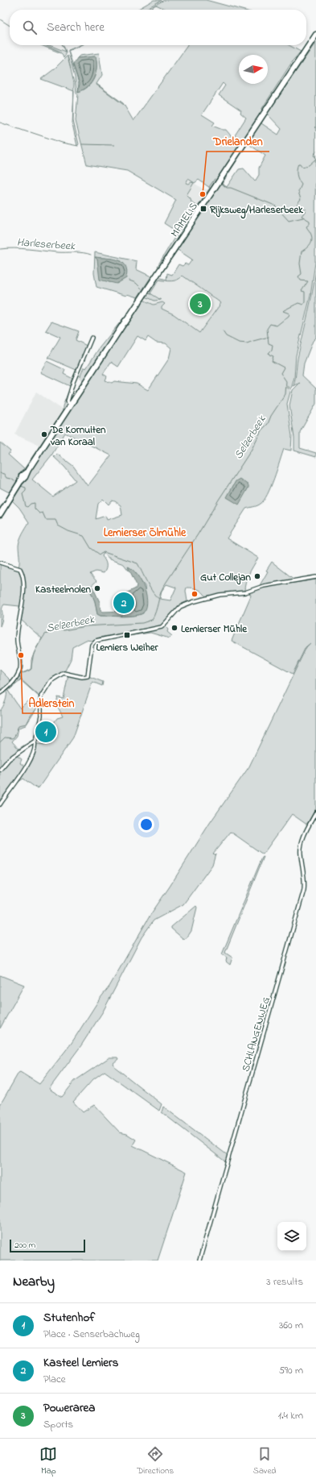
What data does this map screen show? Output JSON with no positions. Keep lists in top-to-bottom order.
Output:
{
  "streets": {
    "main road": ["MAMELIS"],
    "street": ["SCHLANGENWEG"]
  },
  "water": ["Harleserbeek", "Selzerbeek"],
  "places": {
    "other": [
      "Drielanden",
      "De Kornuiten van Koraal",
      "Gut Collejan",
      "Kasteelmolen",
      "Lemierser Ölmühle",
      "Lemierser Mühle",
      "Adlerstein"
    ],
    "transit": ["Rijksweg/Harleserbeek", "Lemiers Weiher"]
  },
  "scale_bar": "200 m",
  "north": "right",
  "page": {
    "search": "Search here",
    "pins": ["3", "2", "1"],
    "scale": "200 m",
    "heading": ["Nearby", "3 results"],
    "list": [
      {
        "mark": "1",
        "name": "Stutenhof",
        "note": "Place · Senserbachweg",
        "value": "360 m"
      },
      {
        "mark": "2",
        "name": "Kasteel Lemiers",
        "note": "Place",
        "value": "590 m"
      },
      {
        "mark": "3",
        "name": "Powerarea",
        "note": "Sports",
        "value": "1.4 km"
      }
    ],
    "nav": ["Map", "Directions", "Saved"]
  }
}
